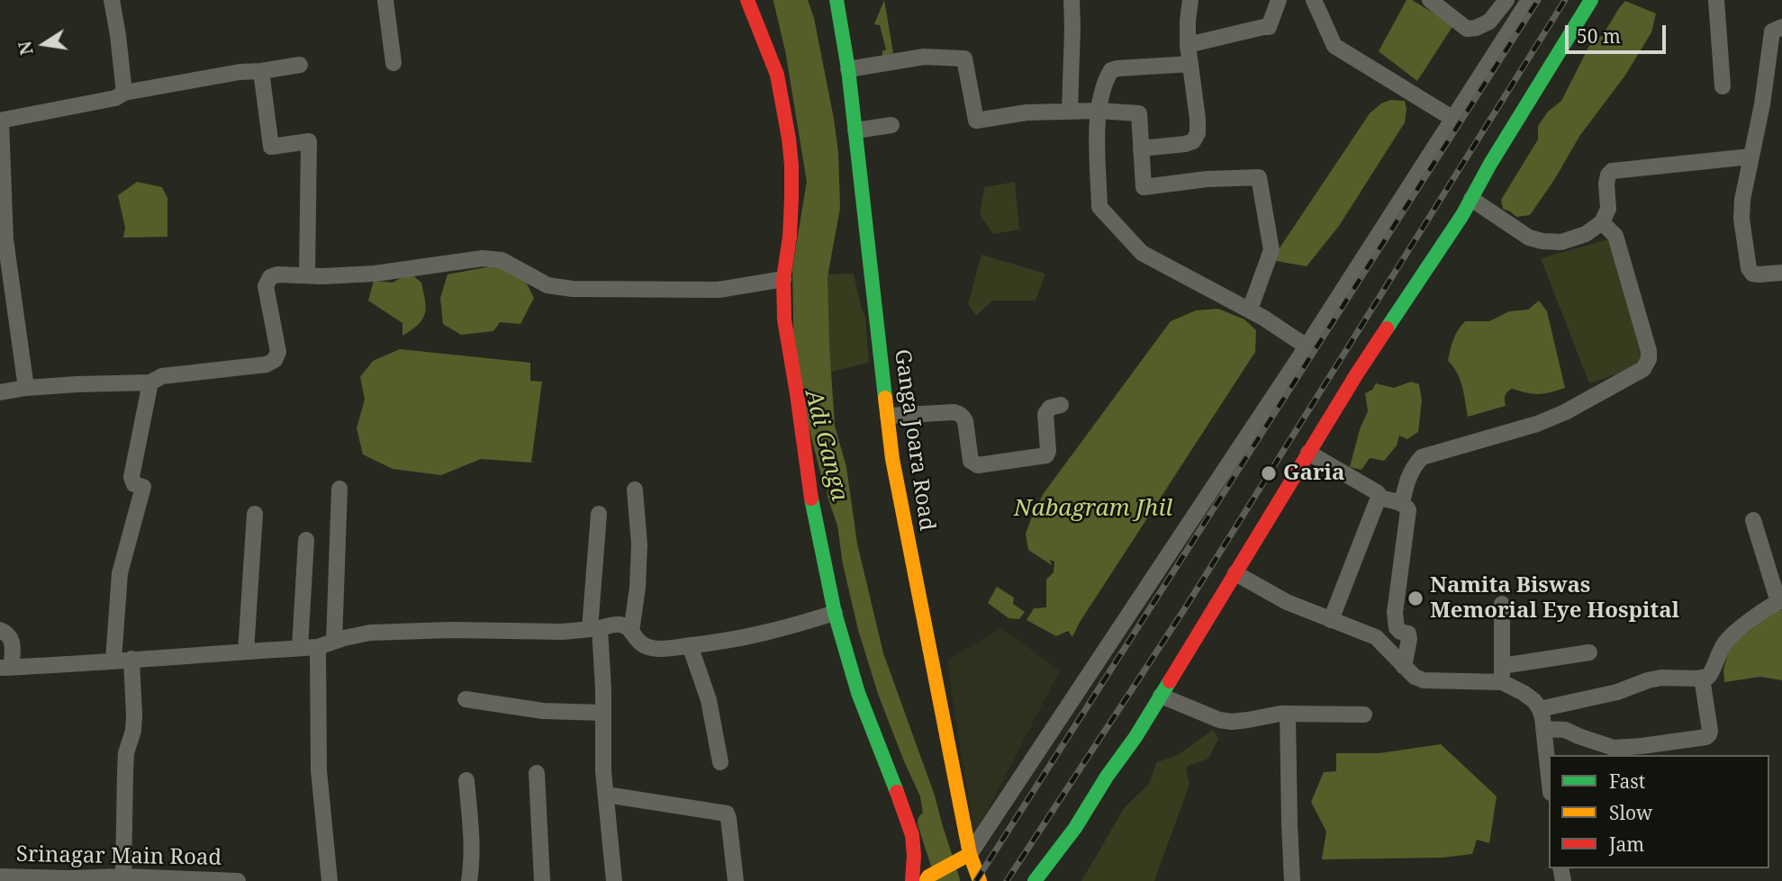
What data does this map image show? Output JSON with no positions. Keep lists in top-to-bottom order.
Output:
{
  "streets": {
    "street": ["Ganga Joara Road", "Srinagar Main Road"]
  },
  "water": ["Adi Ganga", "Nabagram Jhil"],
  "places": ["Garia", "Namita Biswas Memorial Eye Hospital"],
  "legend": ["Fast", "Slow", "Jam"],
  "scale_bar": "50 m",
  "north": "left"
}
